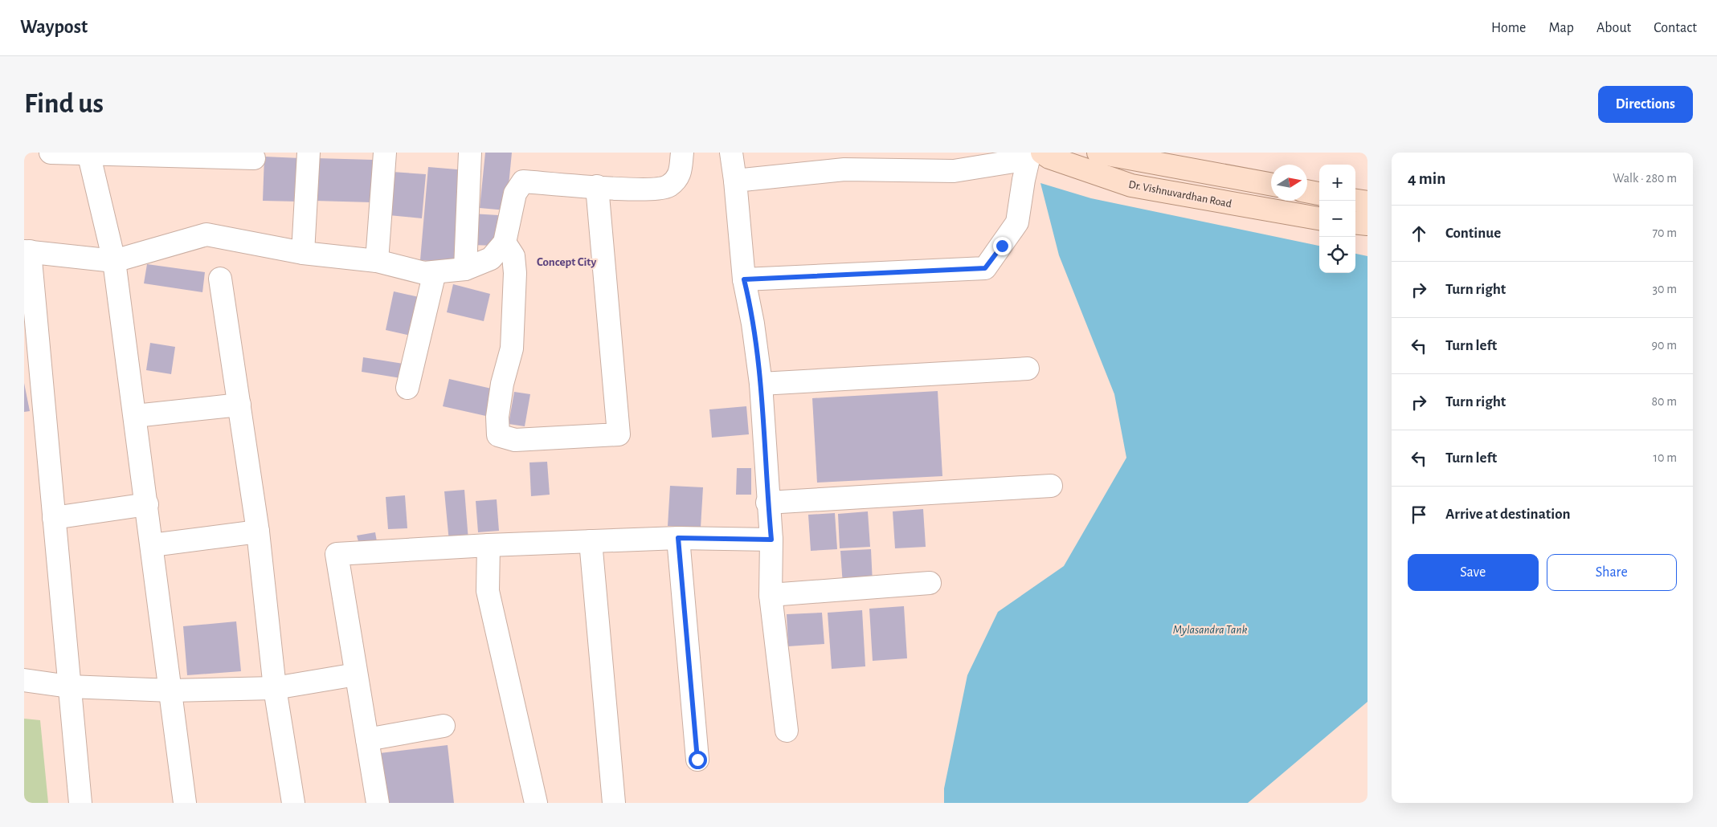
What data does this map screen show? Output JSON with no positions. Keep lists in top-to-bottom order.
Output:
{
  "streets": {
    "main road": ["Dr. Vishnuvardhan Road"]
  },
  "districts": ["Concept City"],
  "water": ["Mylasandra Tank"],
  "north": "right",
  "page": {
    "header": "Waypost",
    "nav": [
      "Home",
      "Map",
      "About",
      "Contact"
    ],
    "buttons": [
      "Directions",
      ["Save", "Share"]
    ],
    "title": "Find us",
    "heading": ["4 min", "Walk · 280 m"],
    "map_buttons": ["+", "−"],
    "list": [
      ["Continue", "70 m"],
      ["Turn right", "30 m"],
      ["Turn left", "90 m"],
      ["Turn right", "80 m"],
      ["Turn left", "10 m"],
      "Arrive at destination"
    ]
  }
}
